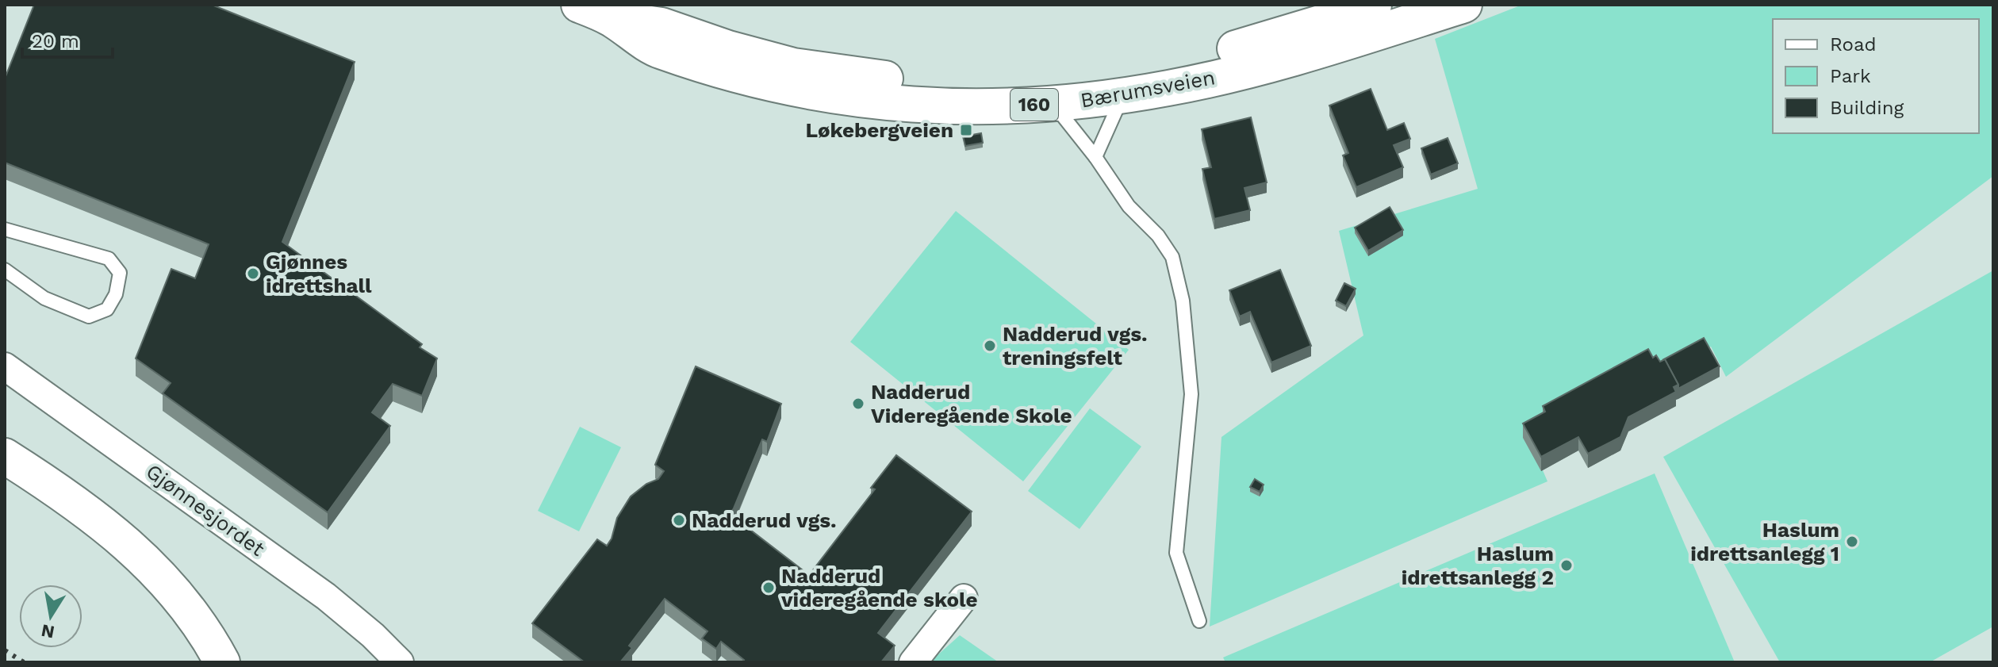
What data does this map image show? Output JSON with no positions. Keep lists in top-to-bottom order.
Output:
{
  "streets": {
    "main road": ["Bærumsveien", "160"],
    "street": ["Gjønnesjordet"]
  },
  "places": {
    "transit": ["Løkebergveien"],
    "other": [
      "Gjønnes idrettshall",
      "Nadderud vgs. treningsfelt",
      "Nadderud Videregående Skole",
      "Nadderud vgs.",
      "Haslum idrettsanlegg 1",
      "Haslum idrettsanlegg 2",
      "Nadderud videregående skole"
    ]
  },
  "legend": ["Road", "Park", "Building"],
  "scale_bar": "20 m",
  "north": "bottom"
}
